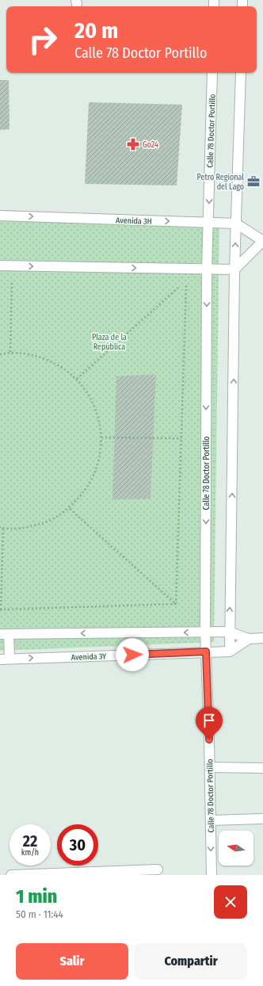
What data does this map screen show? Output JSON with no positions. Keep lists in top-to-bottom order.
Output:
{
  "streets": {
    "street": ["Calle 78 Doctor Portillo", "Avenida 3H", "Avenida 3Y"]
  },
  "crossings": [
    ["Calle 78 Doctor Portillo", "Avenida 3H"],
    ["Calle 78 Doctor Portillo", "Avenida 3Y"]
  ],
  "parks": ["Plaza de la República"],
  "places": {
    "pharmacy": ["Go24"],
    "office": ["Petro Regional del Lago"]
  },
  "north": "left",
  "page": {
    "turn": ["20 m", "Calle 78 Doctor Portillo"],
    "speed": "22 km/h",
    "limit": "30",
    "heading": ["1 min", "50 m · 11:44"],
    "buttons": ["Salir", "Compartir"]
  }
}
